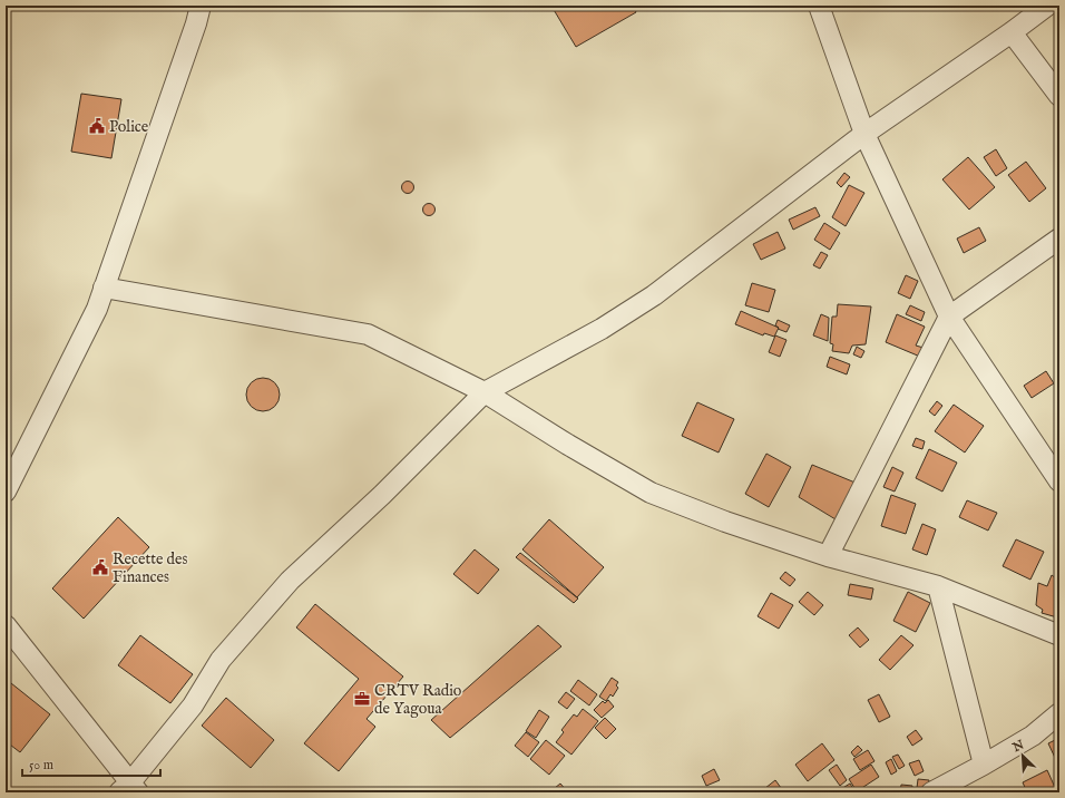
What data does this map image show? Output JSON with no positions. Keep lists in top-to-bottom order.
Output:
{
  "places": {
    "public building": ["Police", "Recette des Finances"],
    "office": ["CRTV Radio de Yagoua"]
  },
  "scale_bar": "50 m",
  "north": "top left"
}
